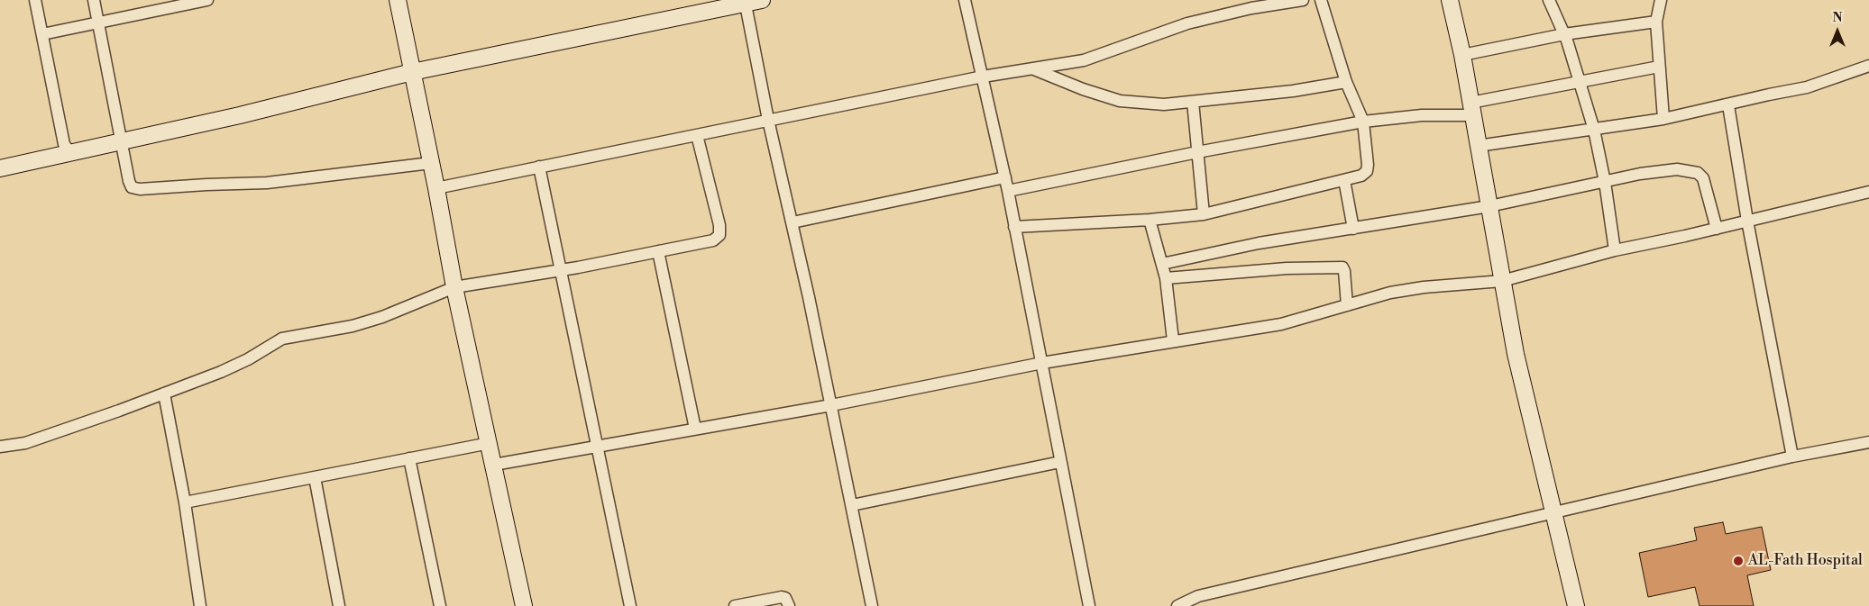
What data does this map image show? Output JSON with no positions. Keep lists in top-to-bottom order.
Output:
{
  "places": ["AL-Fath Hospital"],
  "north": "top"
}
